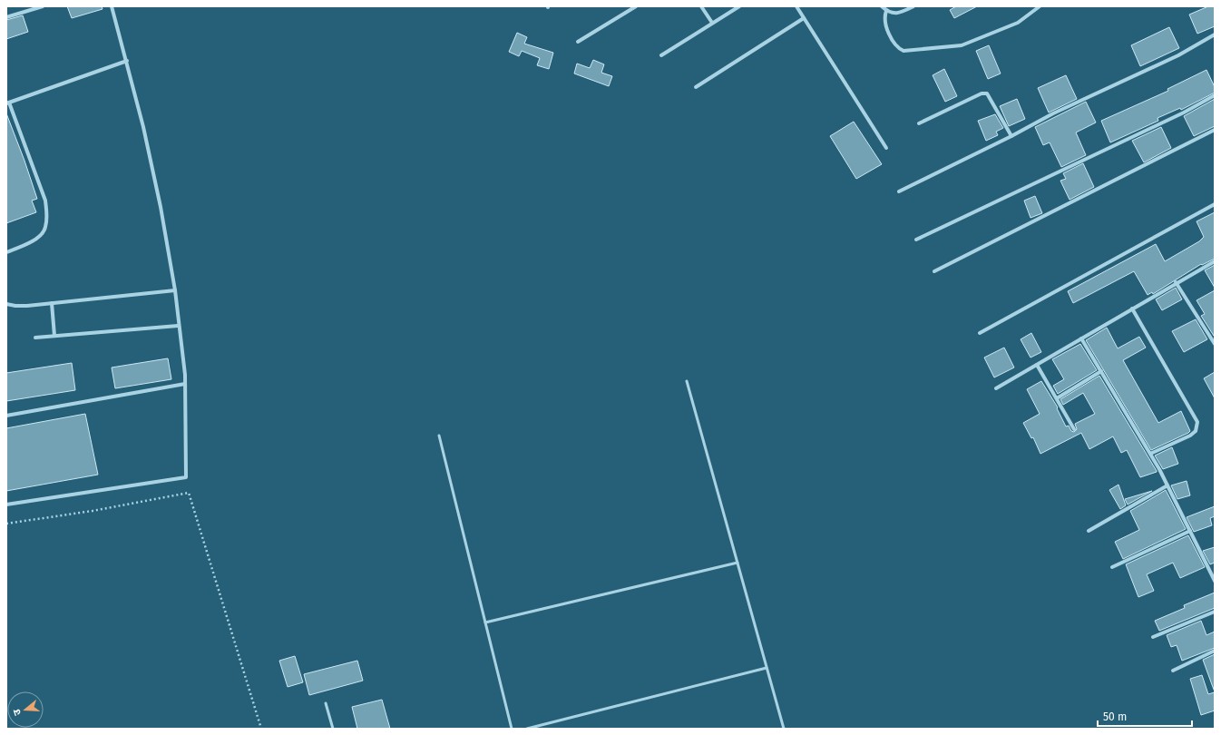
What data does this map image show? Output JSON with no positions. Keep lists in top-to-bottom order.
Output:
{
  "scale_bar": "50 m",
  "north": "left"
}
